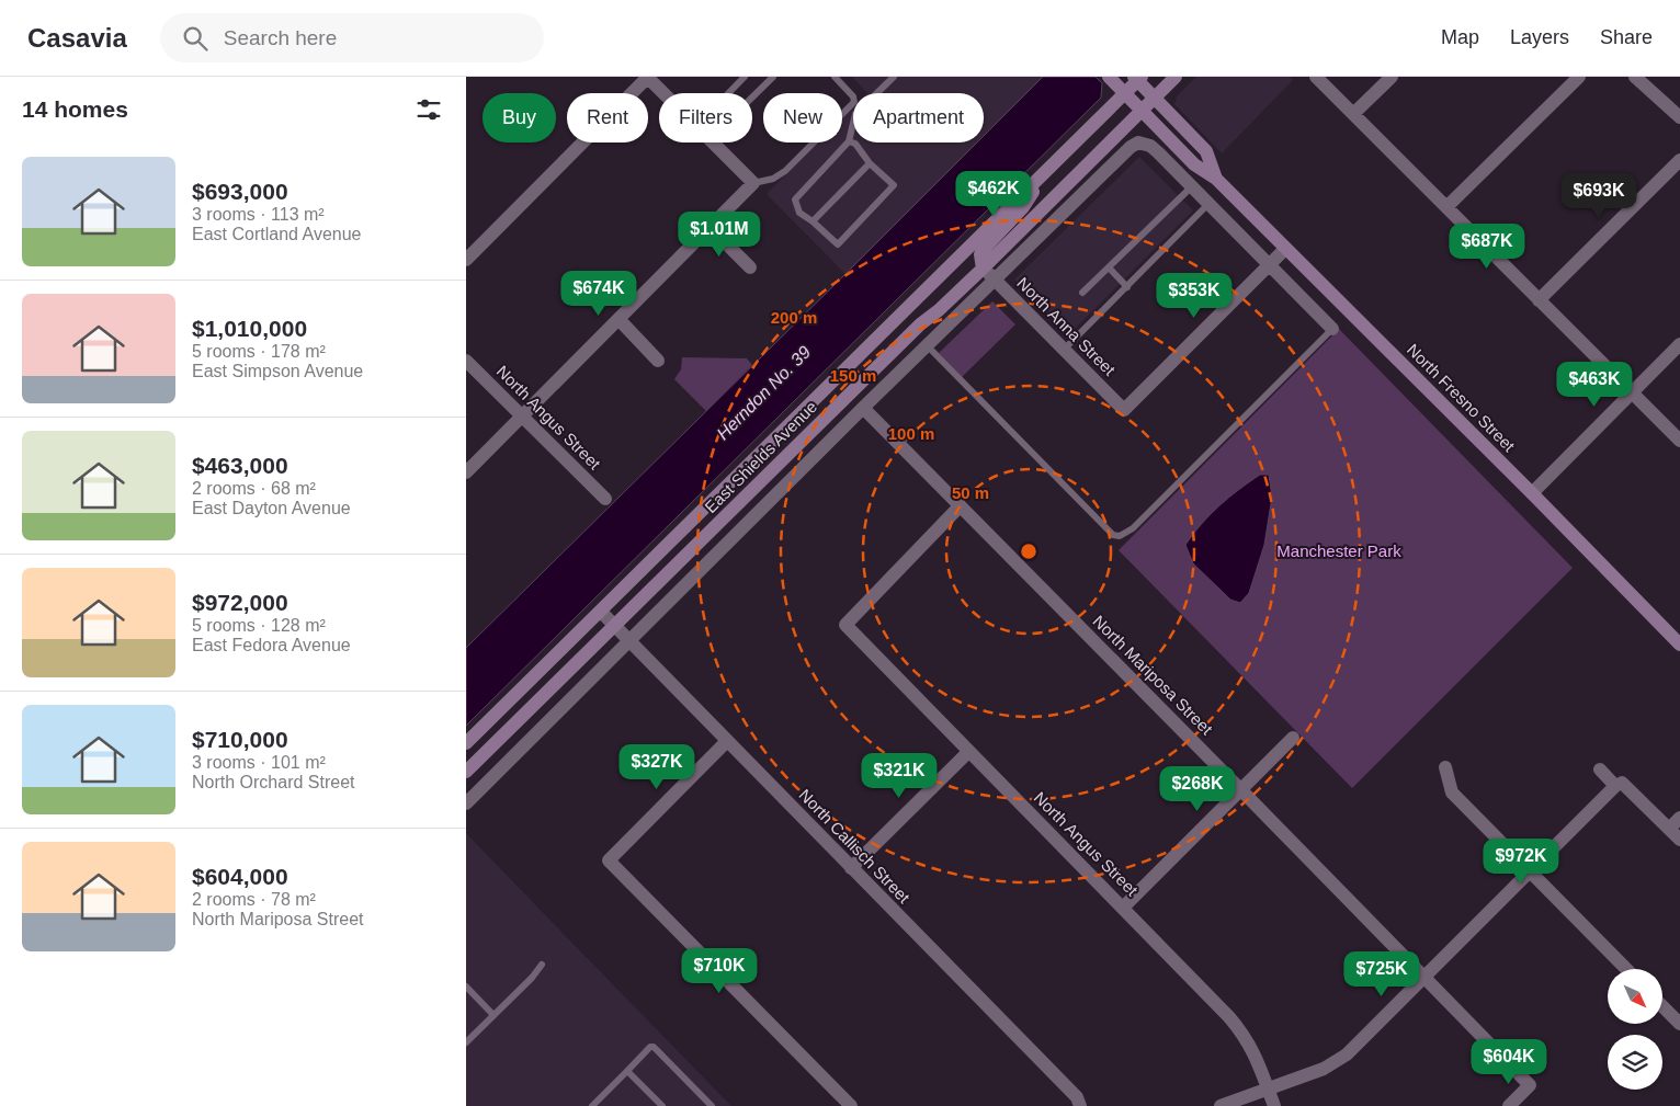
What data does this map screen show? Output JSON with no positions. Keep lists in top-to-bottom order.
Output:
{
  "streets": {
    "main road": ["North Fresno Street", "East Shields Avenue"],
    "street": [
      "North Anna Street",
      "North Angus Street",
      "North Mariposa Street",
      "North Callisch Street"
    ]
  },
  "crossings": [
    ["North Anna Street", "East Shields Avenue"],
    ["North Fresno Street", "East Shields Avenue"],
    ["North Angus Street", "North Mariposa Street"],
    ["East Shields Avenue", "North Callisch Street"]
  ],
  "water": ["Herndon No. 39"],
  "parks": ["Manchester Park"],
  "north": "bottom right",
  "page": {
    "header": "Casavia",
    "search": "Search here",
    "nav": ["Map", "Layers", "Share"],
    "heading": "14 homes",
    "chip": [
      "Buy",
      "Rent",
      "Filters",
      "New",
      "Apartment"
    ],
    "list": [
      {
        "name": "$693,000",
        "note": "3 rooms · 113 m² · East Cortland Avenue"
      },
      {
        "name": "$1,010,000",
        "note": "5 rooms · 178 m² · East Simpson Avenue"
      },
      {
        "name": "$463,000",
        "note": "2 rooms · 68 m² · East Dayton Avenue"
      },
      {
        "name": "$972,000",
        "note": "5 rooms · 128 m² · East Fedora Avenue"
      },
      {
        "name": "$710,000",
        "note": "3 rooms · 101 m² · North Orchard Street"
      },
      {
        "name": "$604,000",
        "note": "2 rooms · 78 m² · North Mariposa Street"
      }
    ],
    "price": [
      "$462K",
      "$693K",
      "$1.01M",
      "$687K",
      "$674K",
      "$353K",
      "$463K",
      "$327K",
      "$321K",
      "$268K",
      "$972K",
      "$710K",
      "$725K",
      "$604K"
    ]
  },
  "rings": [
    "200 m",
    "150 m",
    "100 m",
    "50 m"
  ]
}
